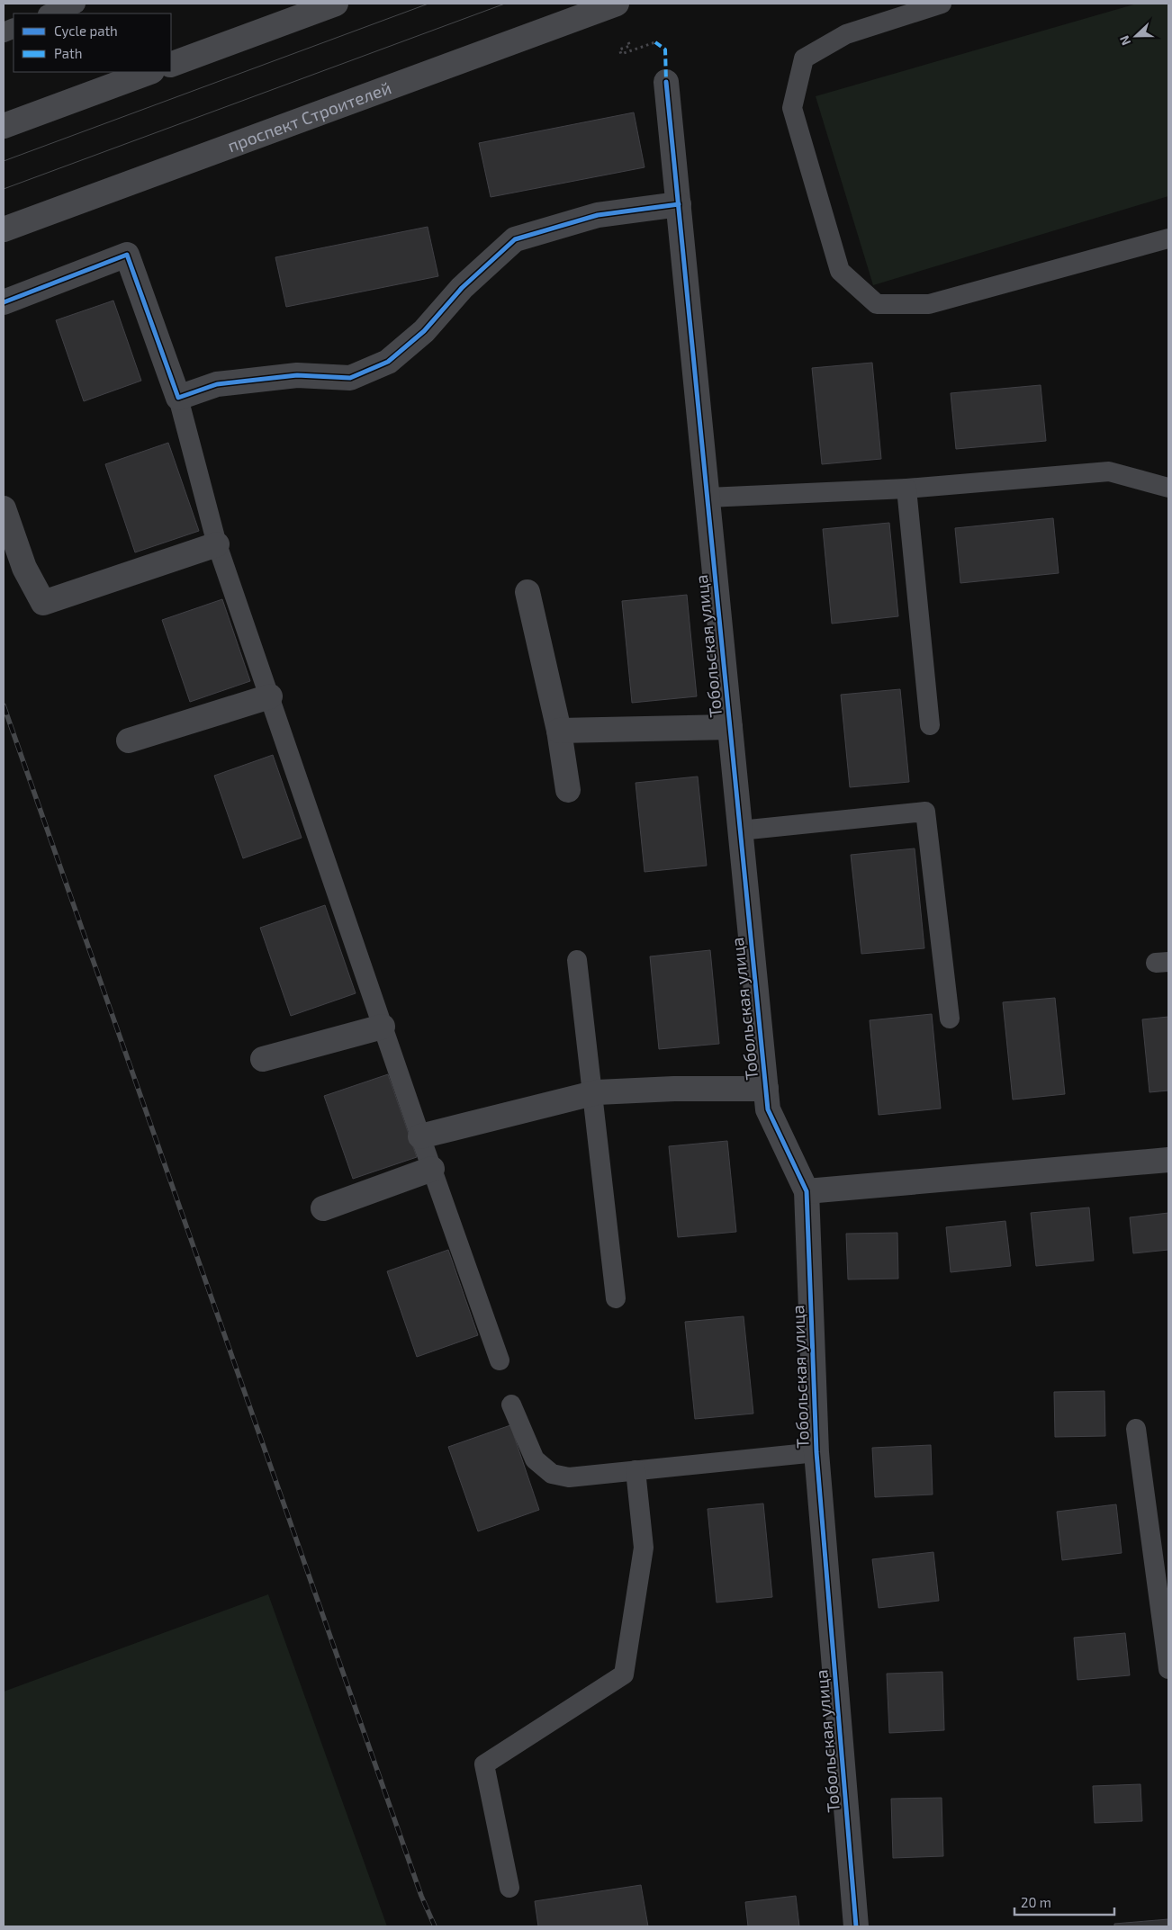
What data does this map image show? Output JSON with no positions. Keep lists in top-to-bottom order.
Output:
{
  "streets": {
    "main road": ["проспект Строителей"],
    "street": ["Тобольская улица"]
  },
  "legend": ["Cycle path", "Path"],
  "scale_bar": "20 m",
  "north": "left"
}
